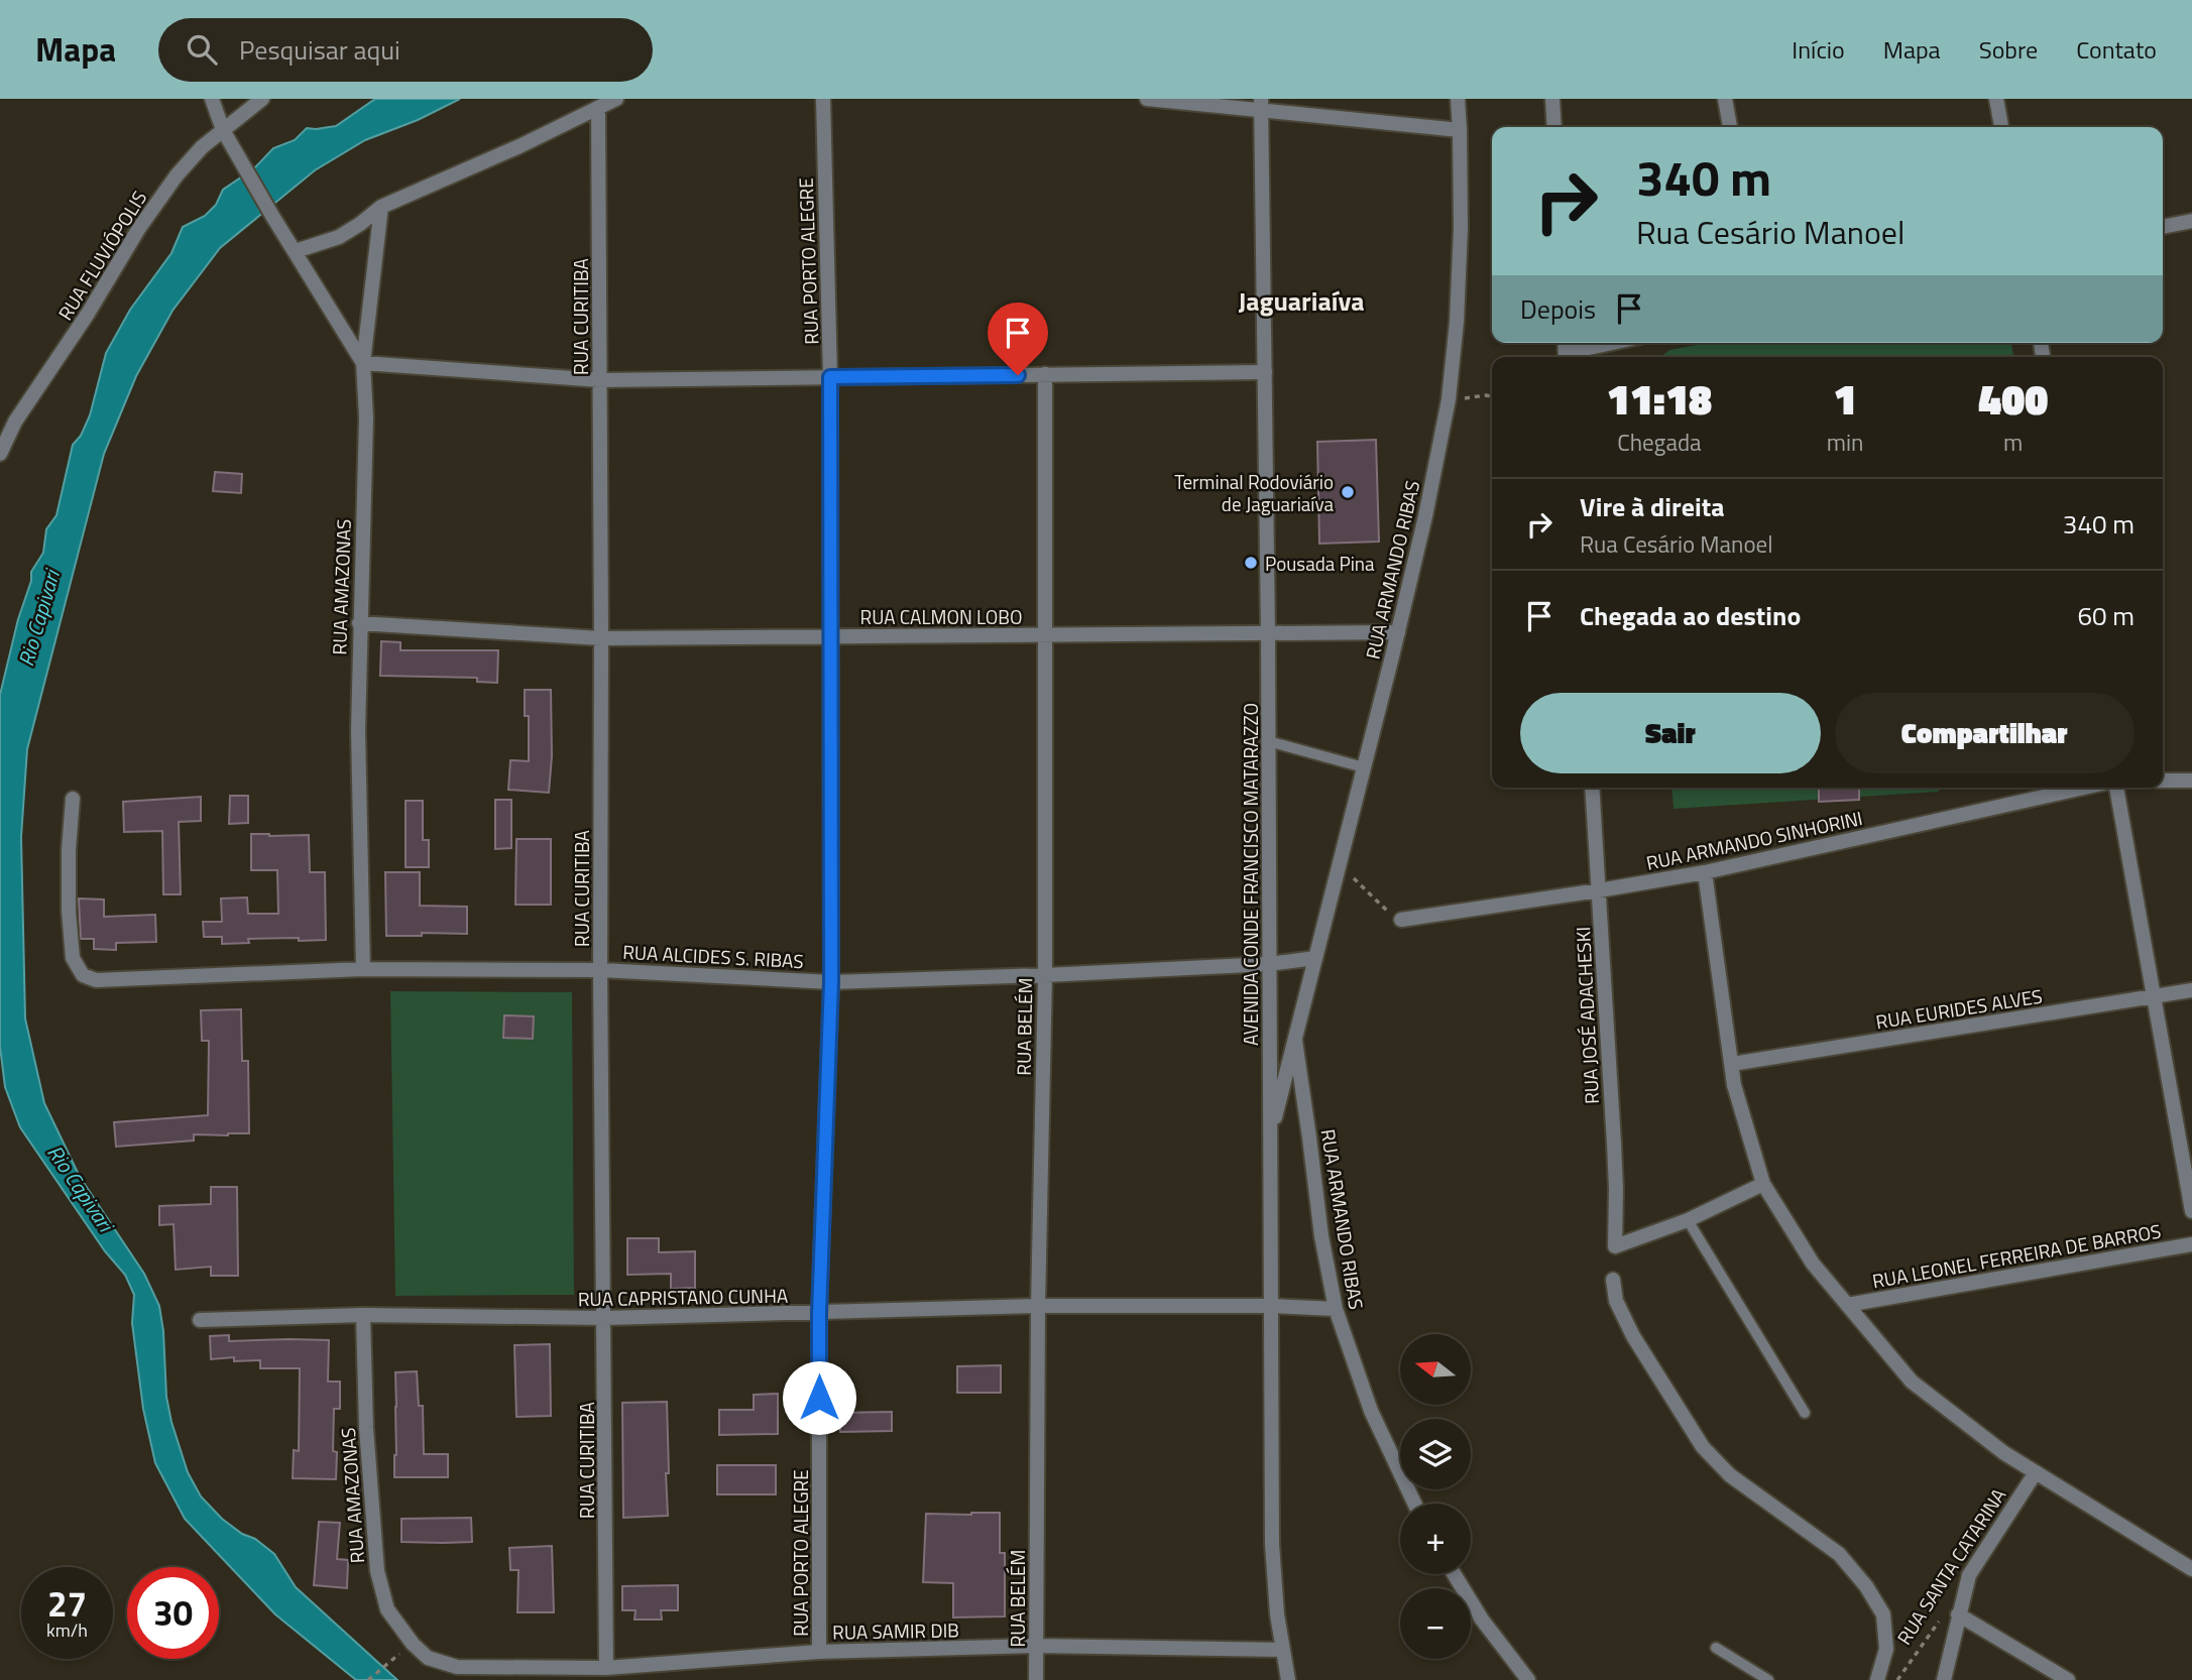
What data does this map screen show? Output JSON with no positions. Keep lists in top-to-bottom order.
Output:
{
  "streets": {
    "street": [
      "RUA FLUVIÓPOLIS",
      "RUA PORTO ALEGRE",
      "RUA CURITIBA",
      "RUA ARMANDO RIBAS",
      "RUA AMAZONAS",
      "RUA CALMON LOBO",
      "RUA ARMANDO SINHORINI",
      "AVENIDA CONDE FRANCISCO MATARAZZO",
      "RUA ALCIDES S. RIBAS",
      "RUA EURIDES ALVES",
      "RUA JOSÉ ADACHESKI",
      "RUA BELÉM",
      "RUA LEONEL FERREIRA DE BARROS",
      "RUA CAPRISTANO CUNHA",
      "RUA SANTA CATARINA",
      "RUA SAMIR DIB"
    ]
  },
  "crossings": [
    ["RUA PORTO ALEGRE", "RUA CALMON LOBO"],
    ["RUA PORTO ALEGRE", "RUA ALCIDES S. RIBAS"],
    ["RUA PORTO ALEGRE", "RUA CAPRISTANO CUNHA"],
    ["RUA PORTO ALEGRE", "RUA SAMIR DIB"],
    ["RUA CURITIBA", "RUA CALMON LOBO"],
    ["RUA CURITIBA", "RUA ALCIDES S. RIBAS"],
    ["RUA CURITIBA", "RUA CAPRISTANO CUNHA"],
    ["RUA CURITIBA", "RUA SAMIR DIB"],
    ["RUA ARMANDO RIBAS", "RUA CALMON LOBO"],
    ["RUA ARMANDO RIBAS", "AVENIDA CONDE FRANCISCO MATARAZZO"],
    ["RUA ARMANDO RIBAS", "RUA ALCIDES S. RIBAS"],
    ["RUA ARMANDO RIBAS", "RUA CAPRISTANO CUNHA"],
    ["RUA AMAZONAS", "RUA CALMON LOBO"],
    ["RUA AMAZONAS", "RUA ALCIDES S. RIBAS"],
    ["RUA AMAZONAS", "RUA CAPRISTANO CUNHA"],
    ["RUA AMAZONAS", "RUA SAMIR DIB"],
    ["RUA CALMON LOBO", "AVENIDA CONDE FRANCISCO MATARAZZO"],
    ["RUA CALMON LOBO", "RUA BELÉM"],
    ["RUA ARMANDO SINHORINI", "RUA JOSÉ ADACHESKI"],
    ["AVENIDA CONDE FRANCISCO MATARAZZO", "RUA ALCIDES S. RIBAS"],
    ["AVENIDA CONDE FRANCISCO MATARAZZO", "RUA CAPRISTANO CUNHA"],
    ["AVENIDA CONDE FRANCISCO MATARAZZO", "RUA SAMIR DIB"],
    ["RUA ALCIDES S. RIBAS", "RUA BELÉM"],
    ["RUA BELÉM", "RUA CAPRISTANO CUNHA"],
    ["RUA BELÉM", "RUA SAMIR DIB"]
  ],
  "districts": ["Jaguariaíva"],
  "water": ["Rio Capivari"],
  "places": ["Terminal Rodoviário de Jaguariaíva", "Pousada Pina"],
  "north": "left",
  "page": {
    "header": "Mapa",
    "search": "Pesquisar aqui",
    "nav": [
      "Início",
      "Mapa",
      "Sobre",
      "Contato"
    ],
    "turn": ["340 m", "Rua Cesário Manoel"],
    "then": "Depois",
    "eta": [
      "11:18",
      "Chegada",
      "1",
      "min",
      "400",
      "m"
    ],
    "list": [
      {
        "name": "Vire à direita",
        "note": "Rua Cesário Manoel",
        "value": "340 m"
      },
      {
        "name": "Chegada ao destino",
        "value": "60 m"
      }
    ],
    "buttons": ["Sair", "Compartilhar"],
    "map_buttons": ["+", "−"],
    "speed": "27 km/h",
    "limit": "30"
  }
}
